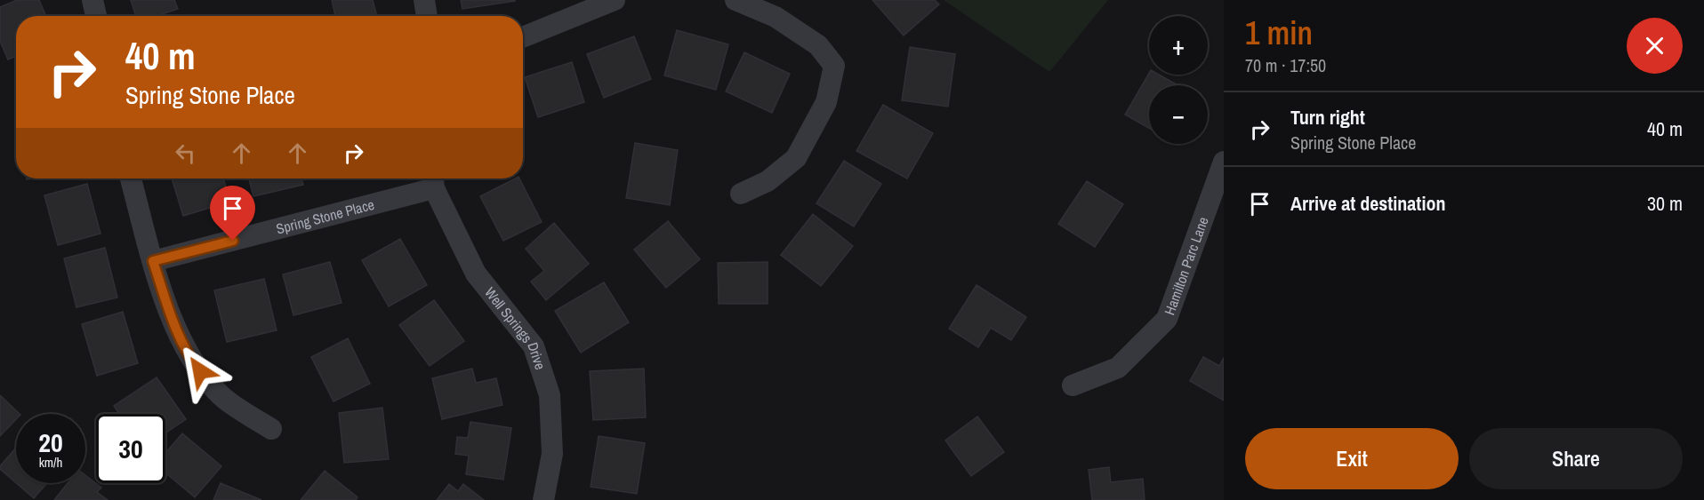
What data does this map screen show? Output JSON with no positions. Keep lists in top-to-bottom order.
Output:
{
  "streets": {
    "street": ["Spring Stone Place", "Hamilton Parc Lane", "Well Springs Drive"]
  },
  "crossings": [
    ["Spring Stone Place", "Well Springs Drive"]
  ],
  "page": {
    "heading": ["1 min", "70 m · 17:50"],
    "map_buttons": ["+", "−"],
    "turn": ["40 m", "Spring Stone Place"],
    "list": [
      {
        "name": "Turn right",
        "note": "Spring Stone Place",
        "value": "40 m"
      },
      {
        "name": "Arrive at destination",
        "value": "30 m"
      }
    ],
    "speed": "20 km/h",
    "limit": "30",
    "buttons": ["Exit", "Share"]
  }
}
